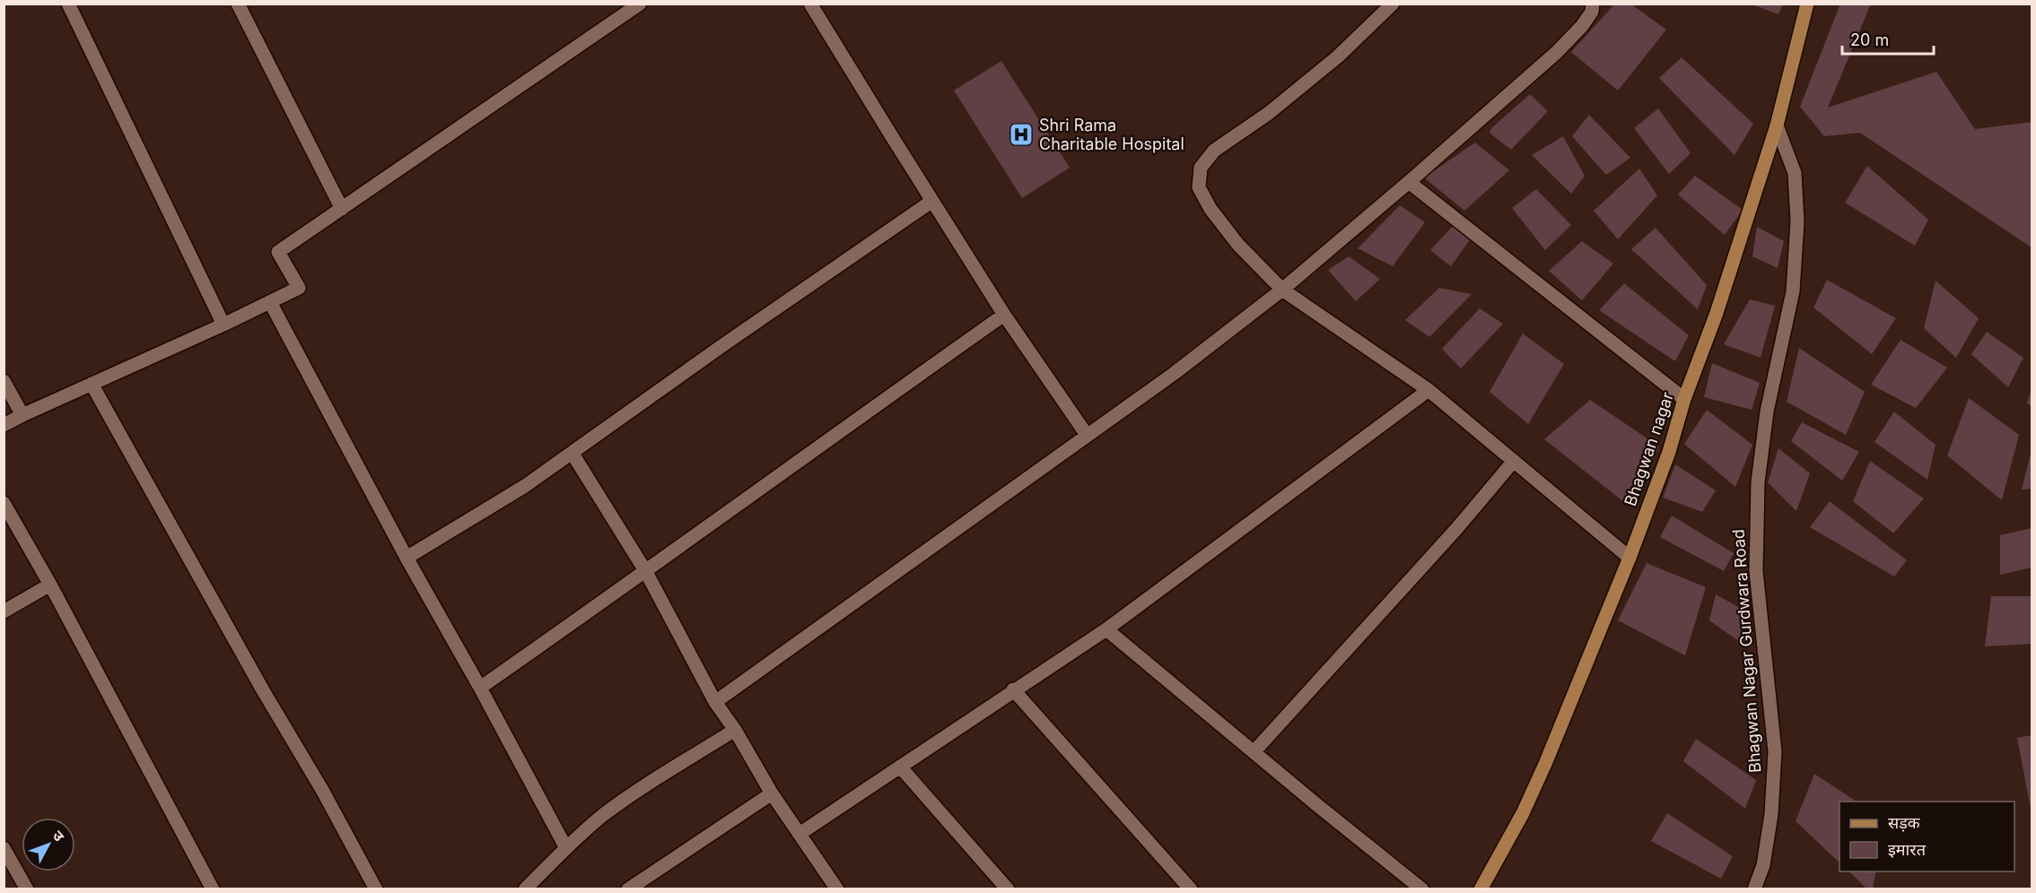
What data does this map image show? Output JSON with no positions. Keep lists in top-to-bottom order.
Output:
{
  "streets": {
    "street": ["Bhagwan nagar", "Bhagwan Nagar Gurdwara Road"]
  },
  "crossings": [
    ["Bhagwan nagar", "Bhagwan Nagar Gurdwara Road"]
  ],
  "places": {
    "hospital": ["Shri Rama Charitable Hospital"]
  },
  "legend": ["सड़क", "इमारत"],
  "scale_bar": "20 m",
  "north": "top right"
}
